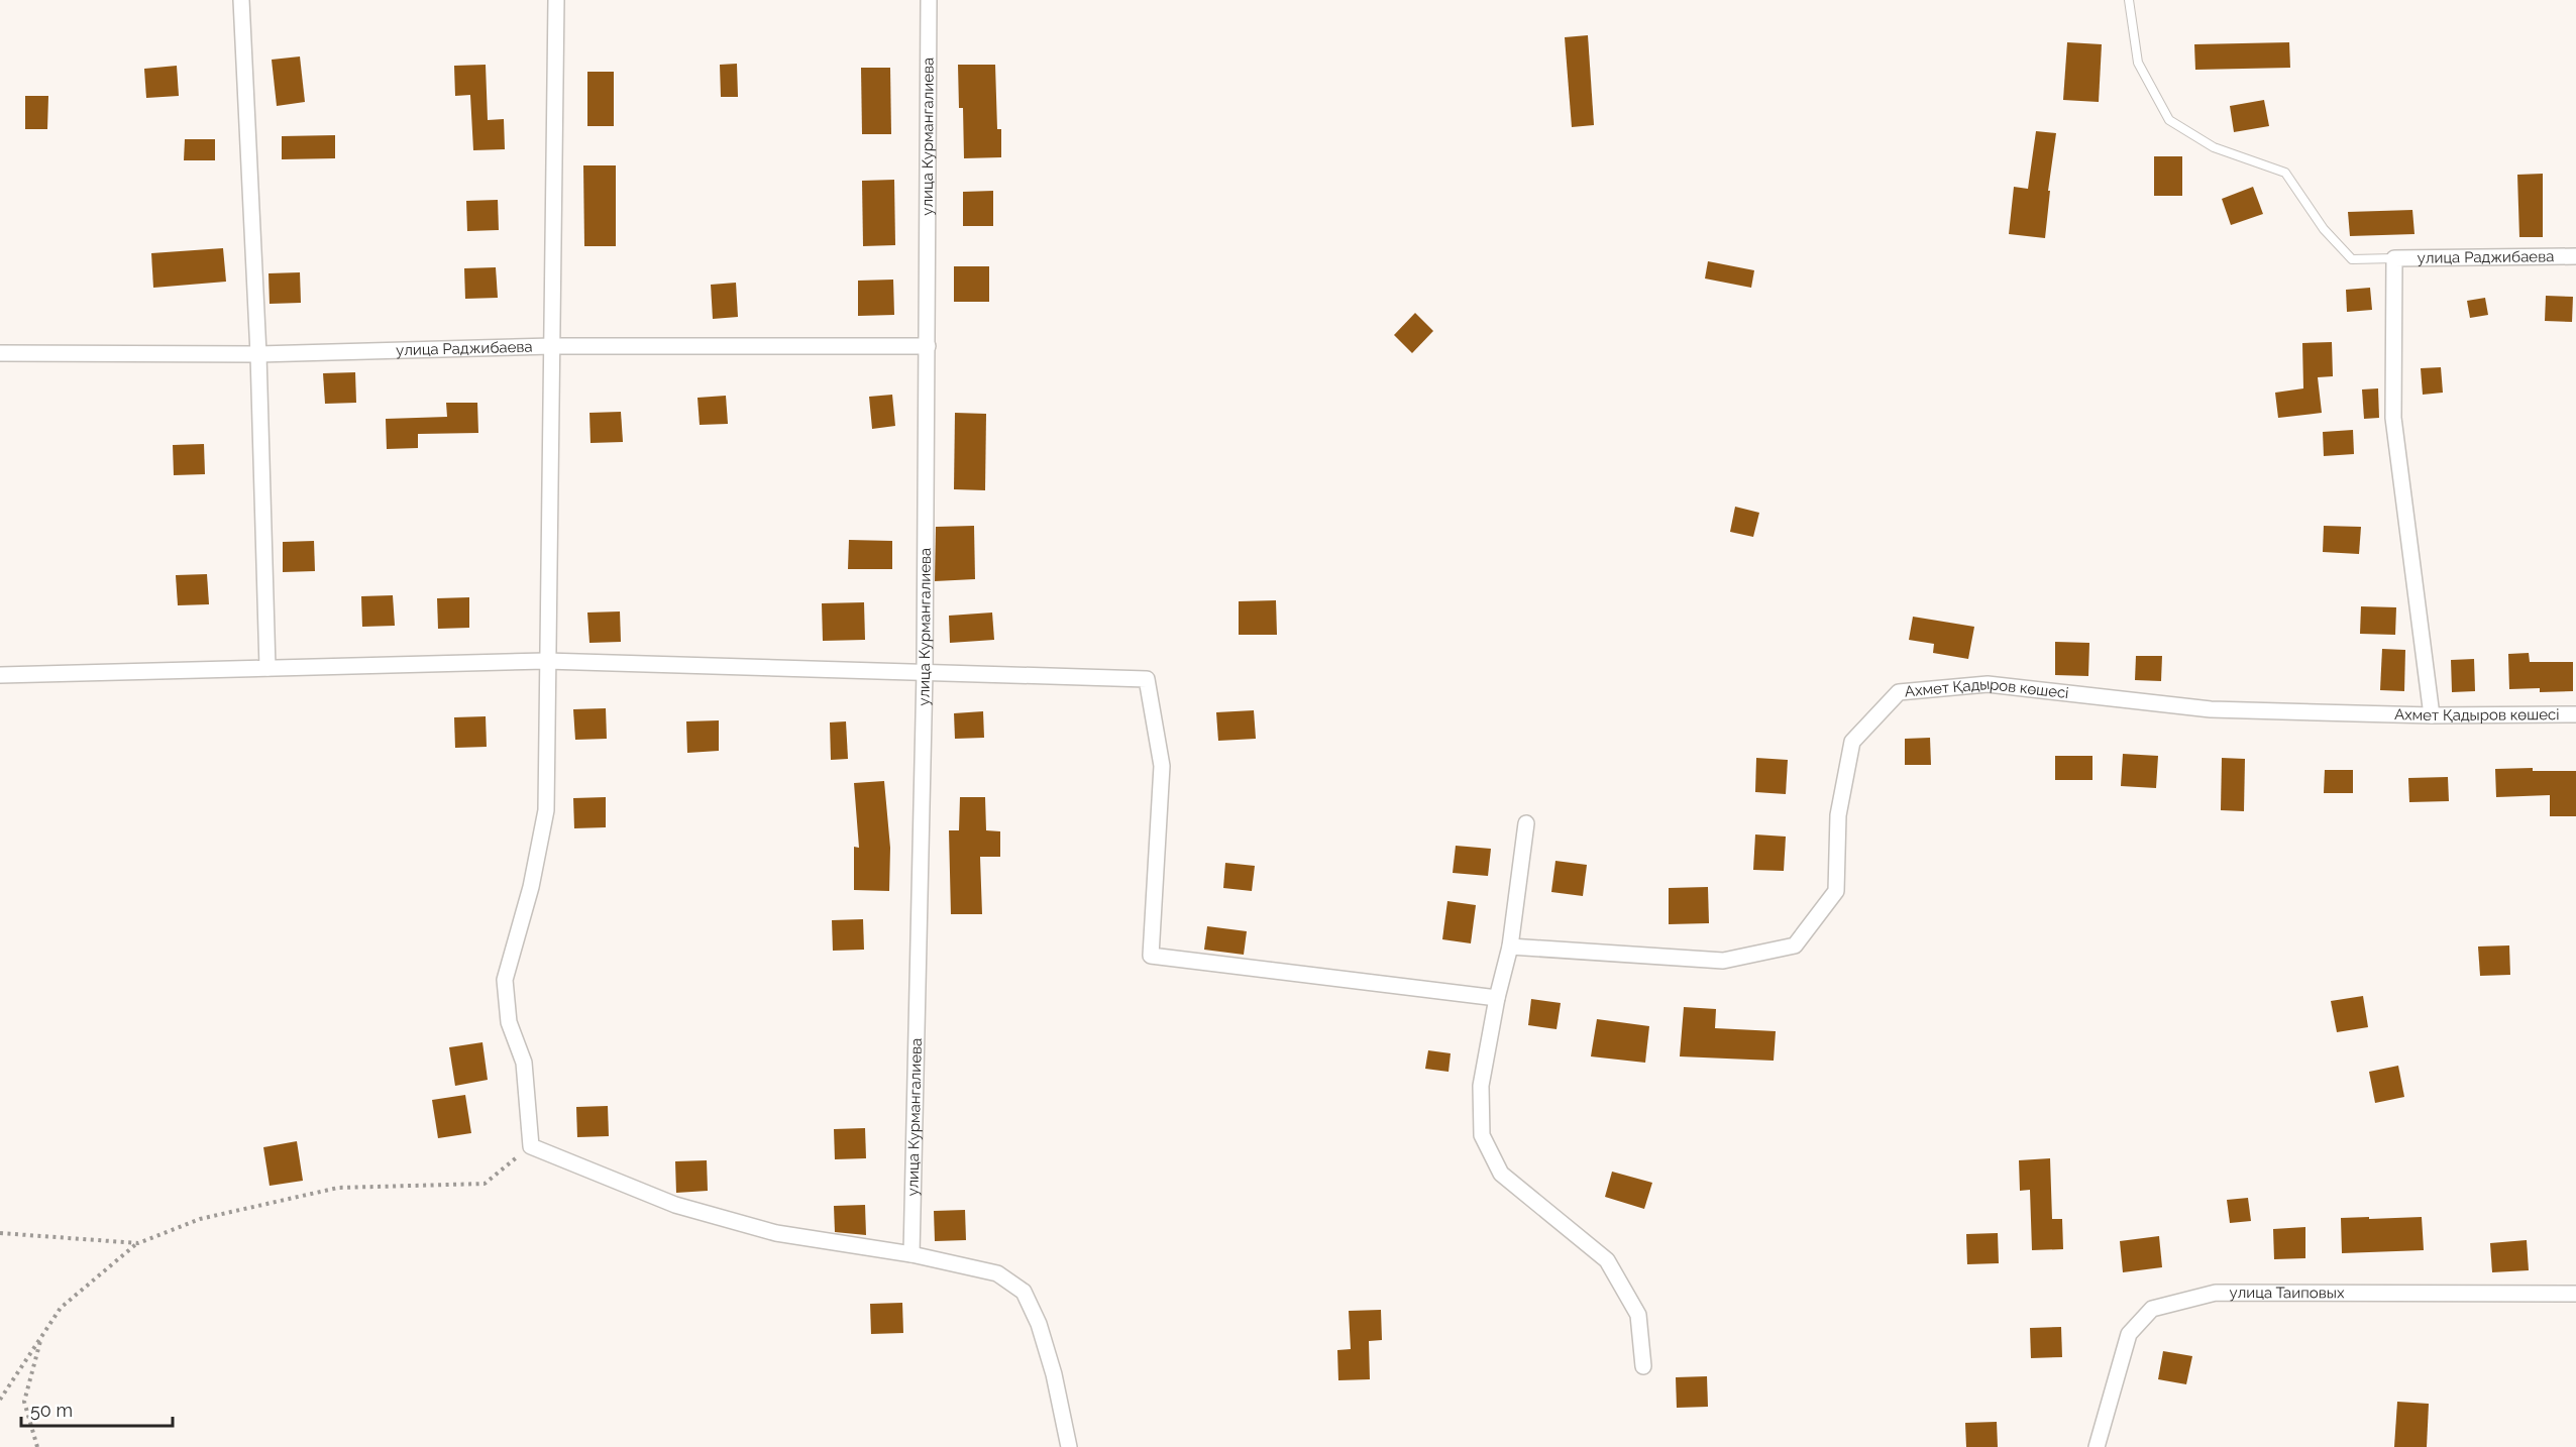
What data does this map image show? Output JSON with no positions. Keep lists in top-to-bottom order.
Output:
{
  "streets": {
    "street": [
      "улица Курмангалиева",
      "улица Раджибаева",
      "Ахмет Қадыров көшесі",
      "улица Таиповых"
    ]
  },
  "crossings": [
    ["улица Курмангалиева", "улица Раджибаева"]
  ],
  "scale_bar": "50 m"
}
